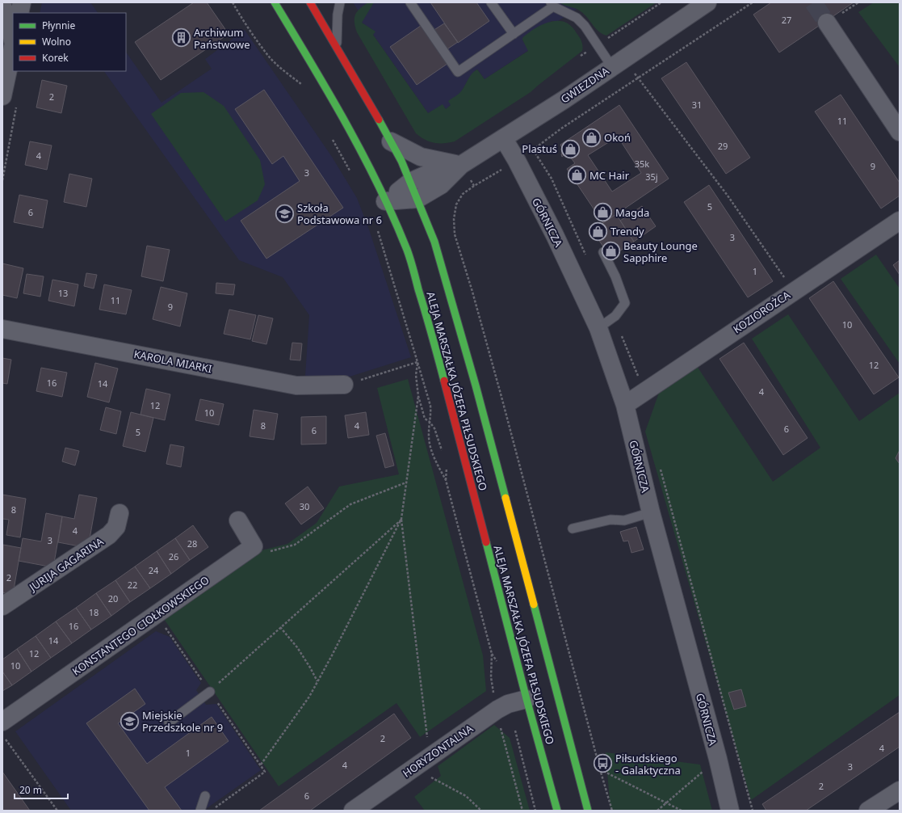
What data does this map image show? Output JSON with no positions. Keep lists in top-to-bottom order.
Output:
{
  "streets": {
    "street": [
      "GWIEZDNA",
      "GÓRNICZA",
      "KOZIOROŻCA",
      "KAROLA MIARKI",
      "ALEJA MARSZAŁKA JÓZEFA PIŁSUDSKIEGO",
      "JURIJA GAGARINA",
      "KONSTANTEGO CIOŁKOWSKIEGO",
      "HORYZONTALNA"
    ]
  },
  "crossings": [
    ["GWIEZDNA", "GÓRNICZA"],
    ["GWIEZDNA", "ALEJA MARSZAŁKA JÓZEFA PIŁSUDSKIEGO"],
    ["GÓRNICZA", "KOZIOROŻCA"],
    ["ALEJA MARSZAŁKA JÓZEFA PIŁSUDSKIEGO", "HORYZONTALNA"]
  ],
  "places": {
    "building": ["Archiwum Państwowe"],
    "shop": [
      "Okoń",
      "Plastuś",
      "MC Hair",
      "Magda",
      "Trendy",
      "Beauty Lounge Sapphire"
    ],
    "school or university": ["Szkoła Podstawowa nr 6", "Miejskie Przedszkole nr 9"],
    "bus stop": ["Piłsudskiego - Galaktyczna"]
  },
  "house_numbers": [
    "27",
    "2",
    "31",
    "11",
    "29",
    "4",
    "35k",
    "9",
    "3",
    "35j",
    "5",
    "6",
    "3",
    "1",
    "13",
    "11",
    "9",
    "10",
    "12",
    "16",
    "14",
    "4",
    "12",
    "10",
    "8",
    "4",
    "6",
    "6",
    "5",
    "30",
    "8",
    "4",
    "3",
    "28",
    "26",
    "24",
    "2",
    "22",
    "20",
    "18",
    "16",
    "14",
    "12",
    "10",
    "2",
    "4",
    "1",
    "4",
    "3",
    "2",
    "6"
  ],
  "legend": ["Płynnie", "Wolno", "Korek"],
  "scale_bar": "20 m"
}
